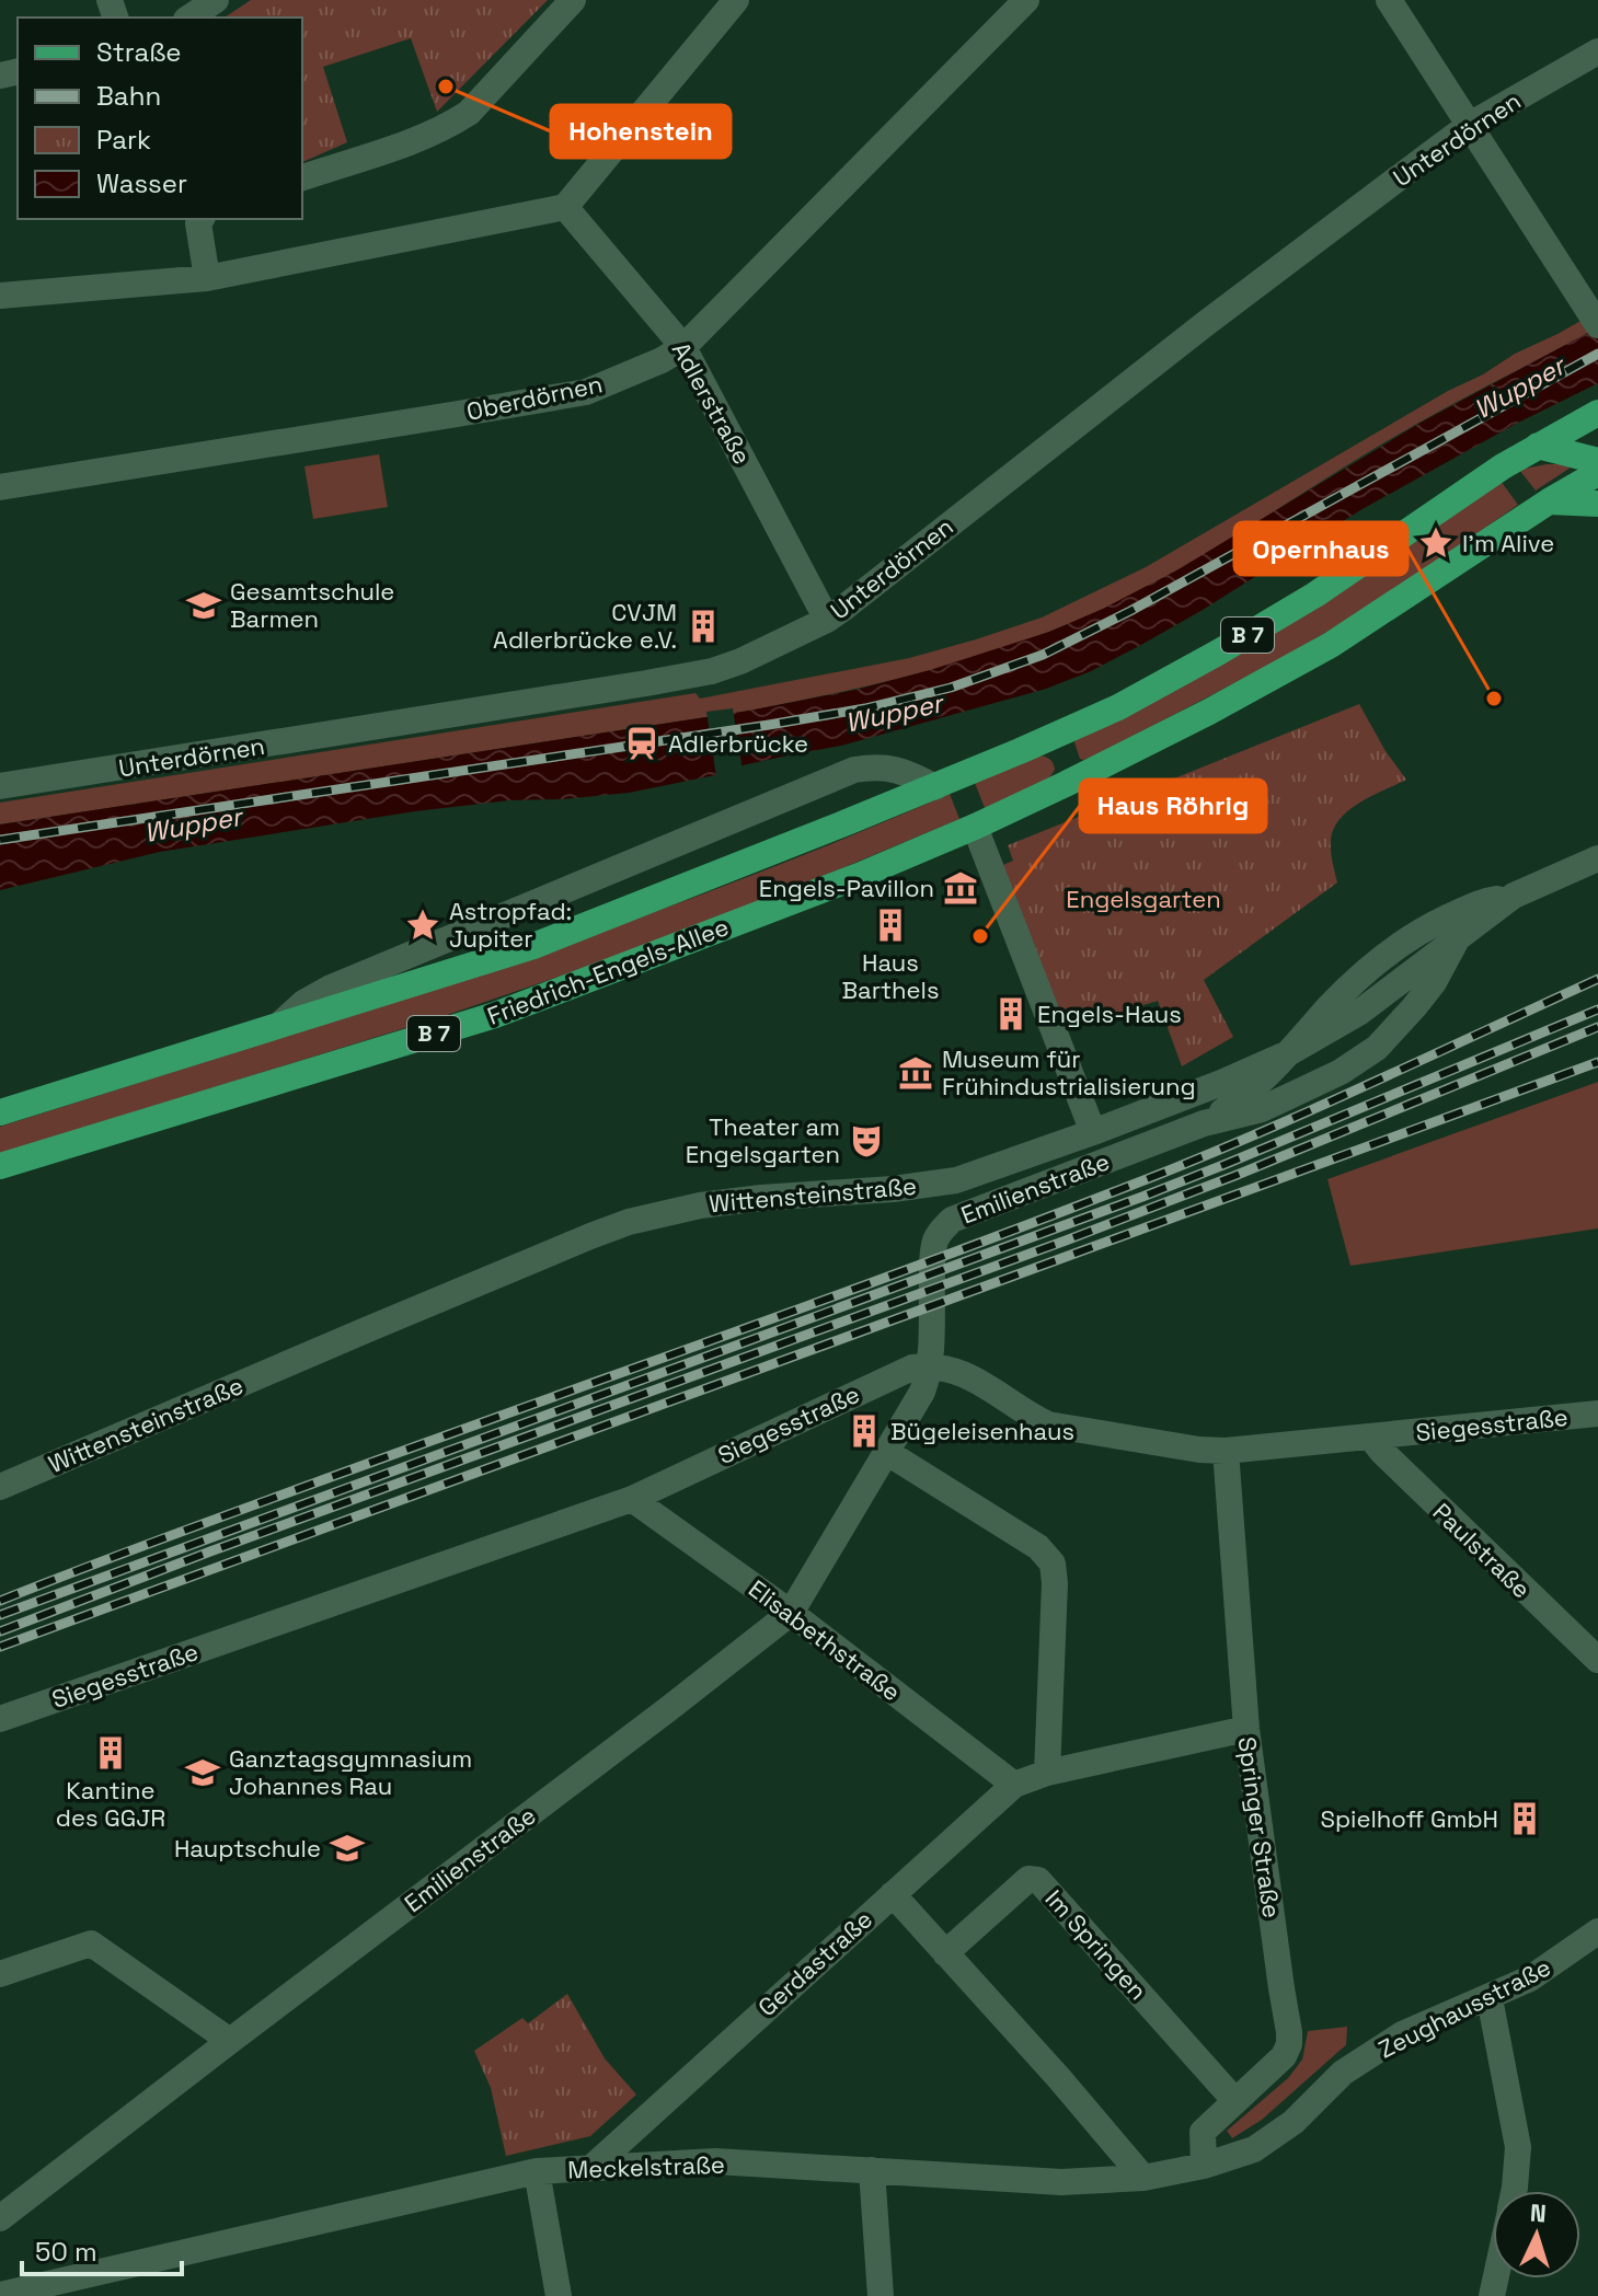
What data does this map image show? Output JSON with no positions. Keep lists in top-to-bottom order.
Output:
{
  "streets": {
    "main road": ["B 7", "Friedrich-Engels-Allee"],
    "street": [
      "Unterdörnen",
      "Oberdörnen",
      "Adlerstraße",
      "Emilienstraße",
      "Wittensteinstraße",
      "Siegesstraße",
      "Paulstraße",
      "Elisabethstraße",
      "Springer Straße",
      "Im Springen",
      "Gerdastraße",
      "Zeughausstraße",
      "Meckelstraße"
    ]
  },
  "crossings": [
    ["Unterdörnen", "Adlerstraße"],
    ["Oberdörnen", "Adlerstraße"],
    ["Emilienstraße", "Wittensteinstraße"],
    ["Emilienstraße", "Siegesstraße"],
    ["Emilienstraße", "Elisabethstraße"],
    ["Siegesstraße", "Paulstraße"],
    ["Siegesstraße", "Elisabethstraße"],
    ["Siegesstraße", "Springer Straße"],
    ["Elisabethstraße", "Gerdastraße"],
    ["Springer Straße", "Im Springen"],
    ["Springer Straße", "Gerdastraße"],
    ["Springer Straße", "Meckelstraße"],
    ["Gerdastraße", "Meckelstraße"],
    ["Zeughausstraße", "Meckelstraße"]
  ],
  "water": ["Wupper"],
  "parks": ["Engelsgarten"],
  "places": {
    "other": ["Hohenstein", "Opernhaus", "Haus Röhrig"],
    "place": ["I'm Alive", "Astropfad: Jupiter"],
    "school or university": ["Gesamtschule Barmen", "Ganztagsgymnasium Johannes Rau", "Hauptschule"],
    "building": [
      "CVJM Adlerbrücke e.V.",
      "Haus Barthels",
      "Engels-Haus",
      "Bügeleisenhaus",
      "Kantine des GGJR",
      "Spielhoff GmbH"
    ],
    "station": ["Adlerbrücke"],
    "museum": ["Engels-Pavillon", "Museum für Frühindustrialisierung"],
    "theatre": ["Theater am Engelsgarten"]
  },
  "legend": [
    "Straße",
    "Bahn",
    "Park",
    "Wasser"
  ],
  "scale_bar": "50 m",
  "north": "top"
}
